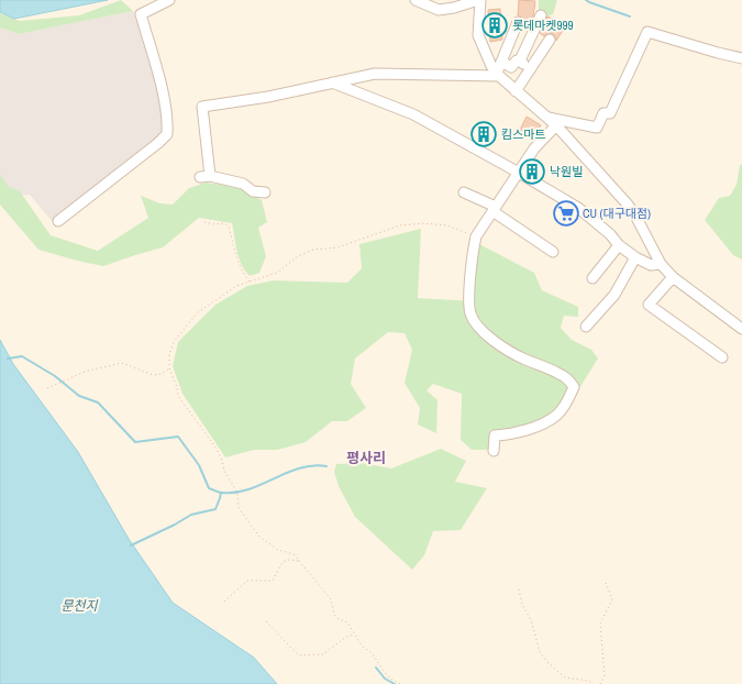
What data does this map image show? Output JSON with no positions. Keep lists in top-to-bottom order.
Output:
{
  "districts": ["평사리"],
  "water": ["문천지"],
  "places": {
    "building": ["롯데마켓999", "킴스마트", "낙원빌"],
    "supermarket": ["CU (대구대점)"]
  }
}
